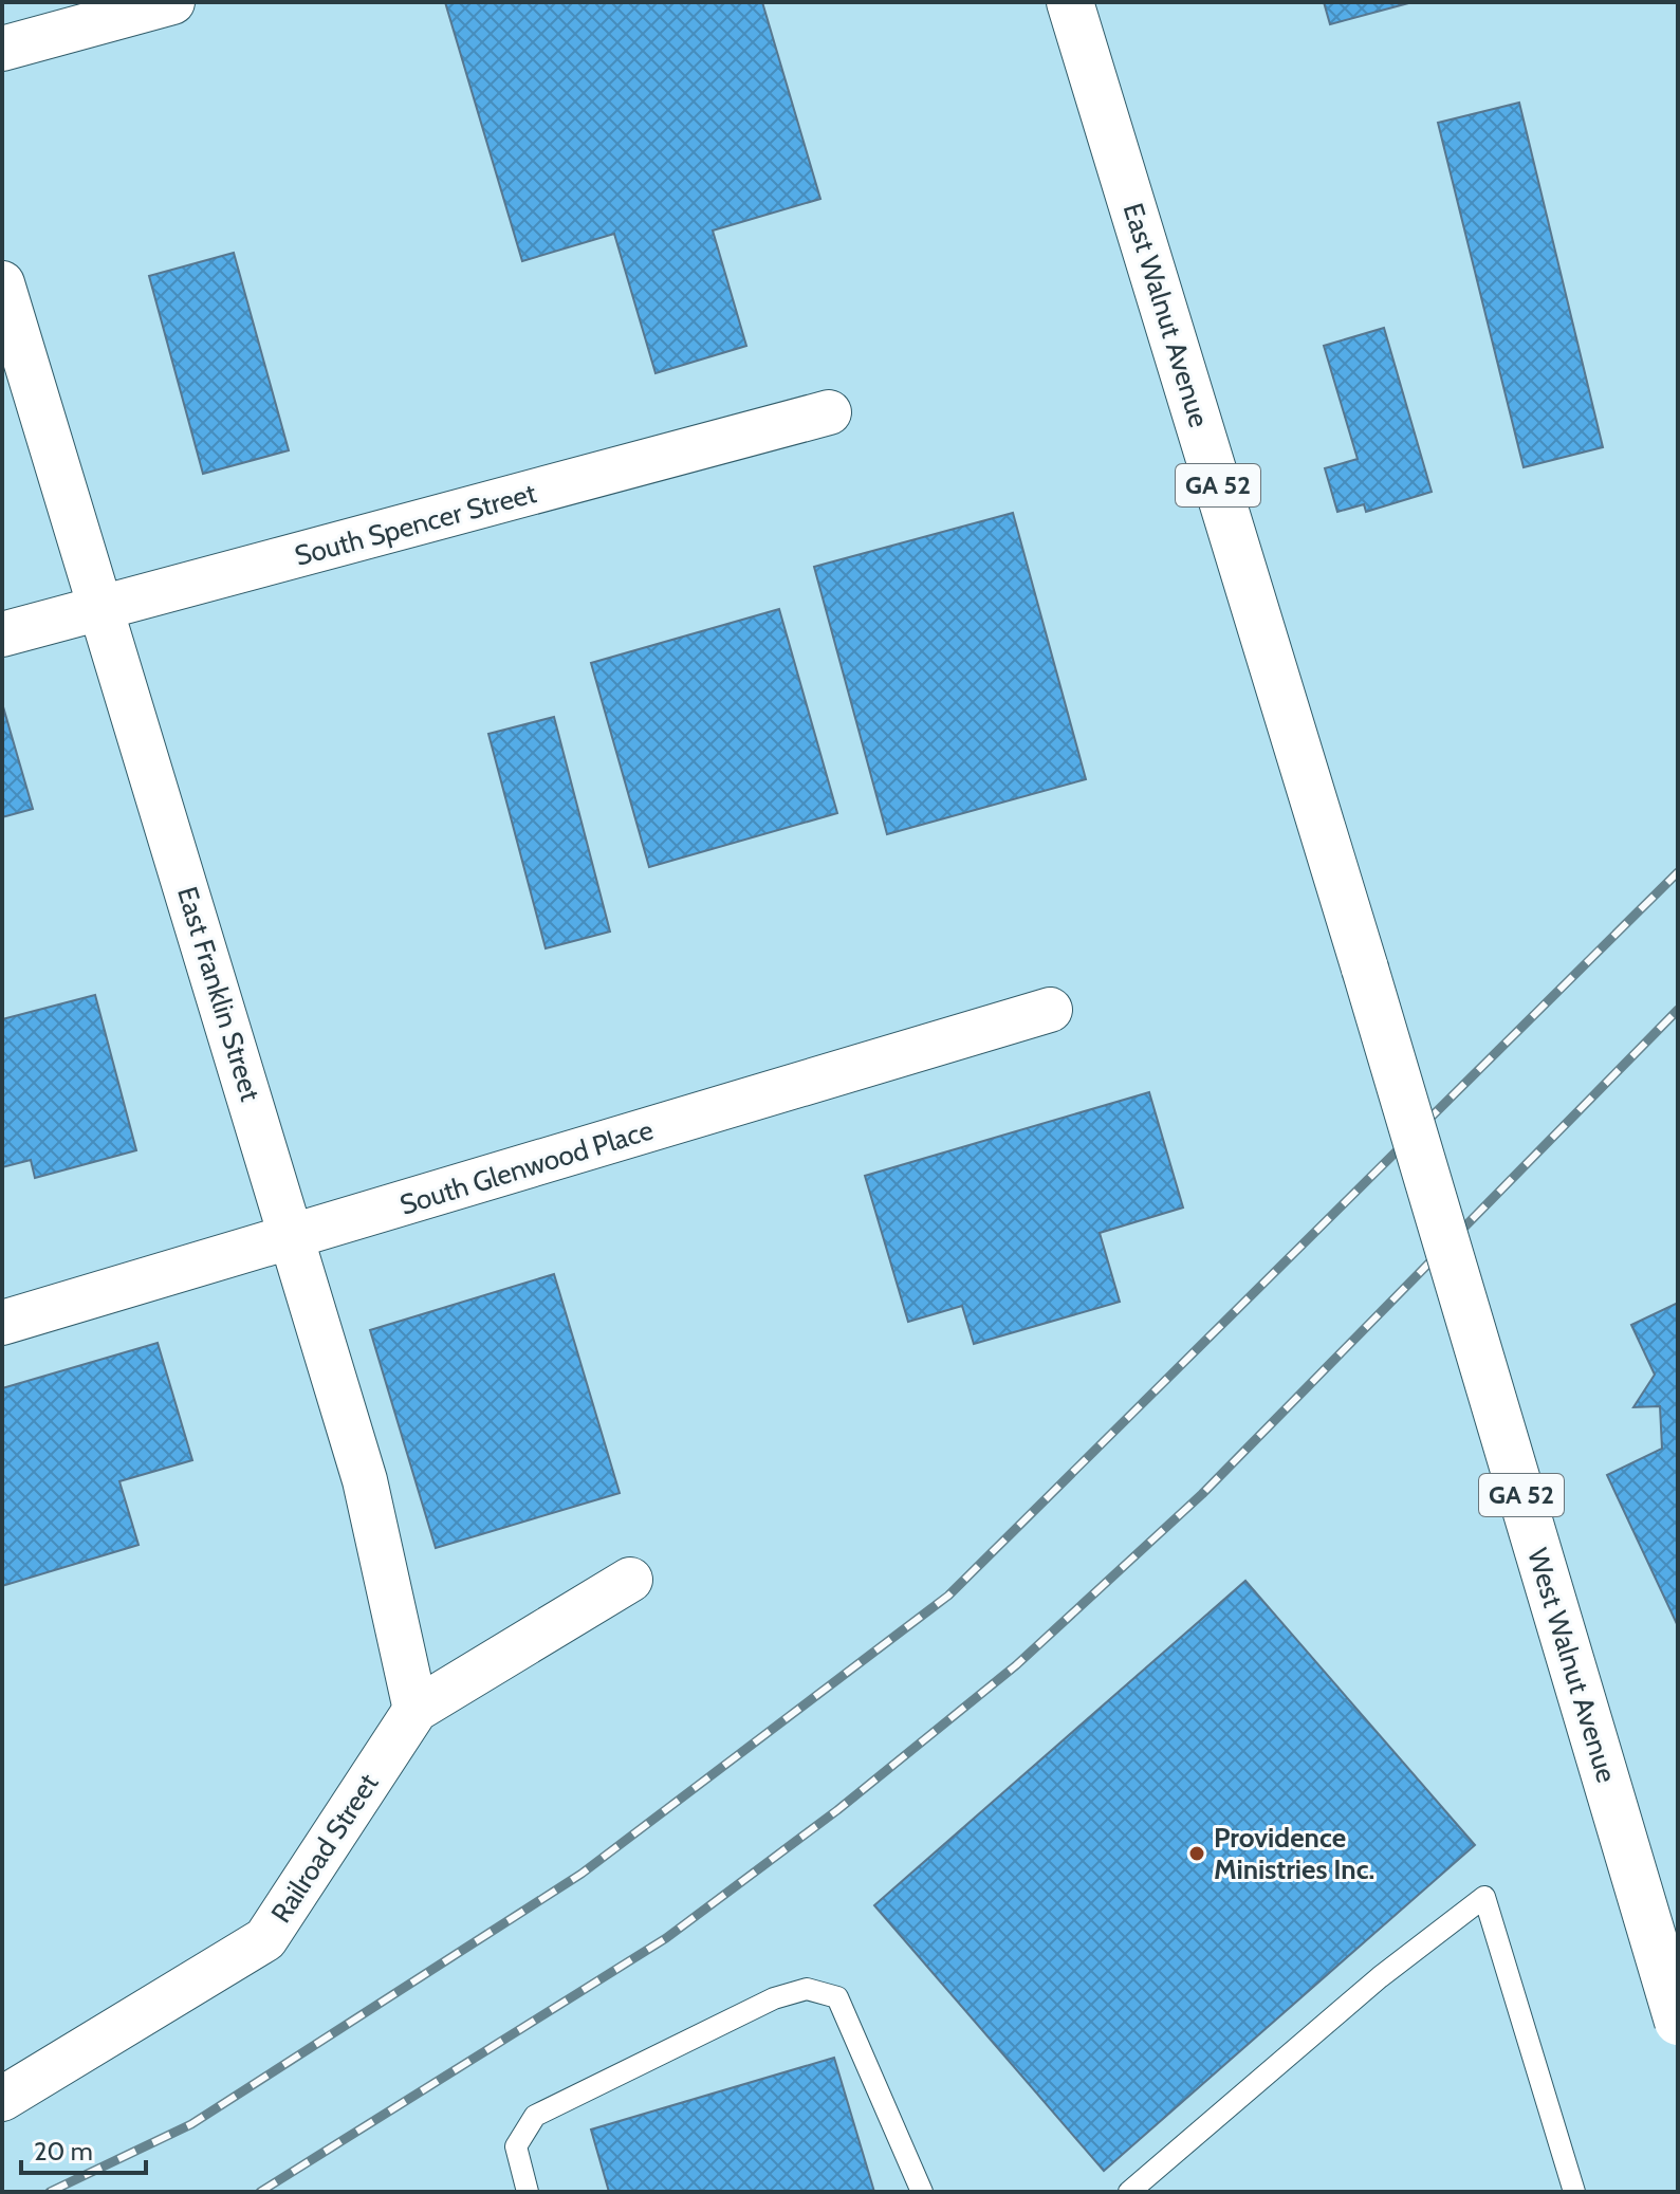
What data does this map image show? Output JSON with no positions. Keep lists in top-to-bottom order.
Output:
{
  "streets": {
    "main road": ["East Walnut Avenue", "GA 52", "West Walnut Avenue"],
    "street": [
      "South Spencer Street",
      "East Franklin Street",
      "South Glenwood Place",
      "Railroad Street"
    ]
  },
  "crossings": [
    ["East Walnut Avenue", "West Walnut Avenue"],
    ["South Spencer Street", "East Franklin Street"],
    ["East Franklin Street", "South Glenwood Place"],
    ["East Franklin Street", "Railroad Street"]
  ],
  "places": ["Providence Ministries Inc."],
  "scale_bar": "20 m"
}
